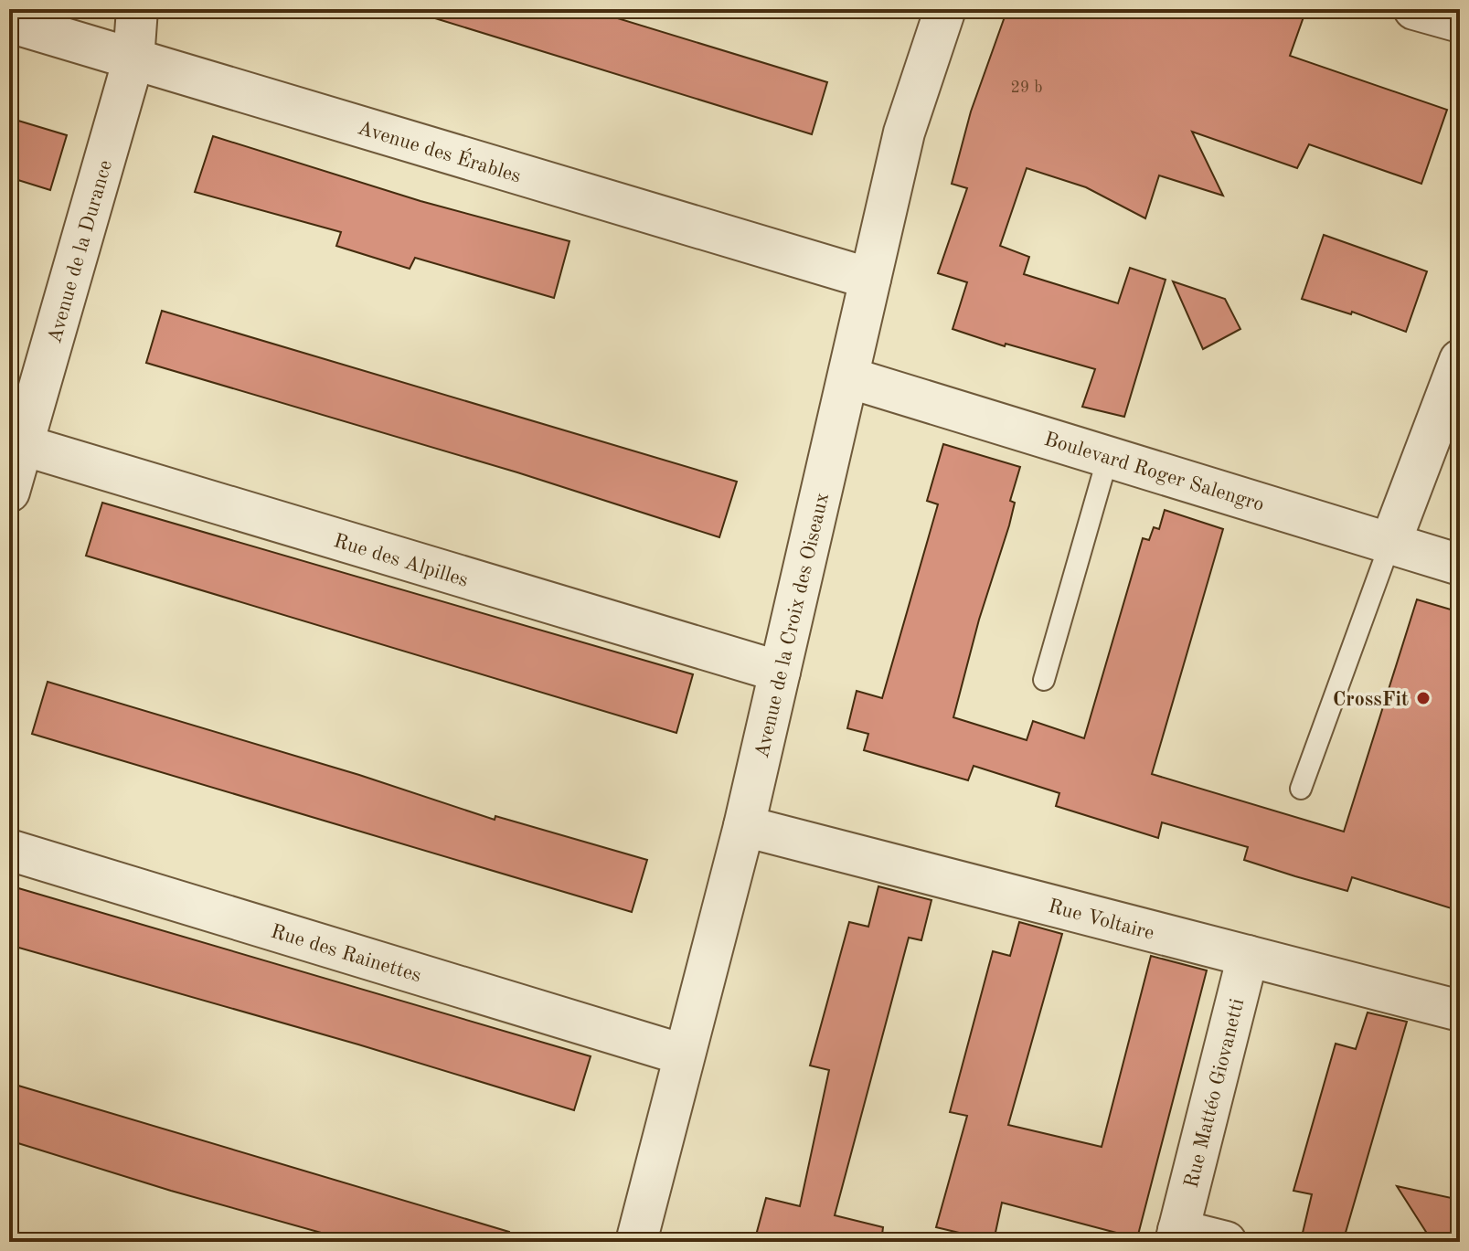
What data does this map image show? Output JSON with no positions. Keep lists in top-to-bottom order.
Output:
{
  "streets": {
    "street": [
      "Avenue des Érables",
      "Avenue de la Durance",
      "Boulevard Roger Salengro",
      "Rue des Alpilles",
      "Avenue de la Croix des Oiseaux",
      "Rue Voltaire",
      "Rue des Rainettes",
      "Rue Mattéo Giovanetti"
    ]
  },
  "crossings": [
    ["Avenue des Érables", "Avenue de la Durance"],
    ["Avenue des Érables", "Avenue de la Croix des Oiseaux"],
    ["Avenue de la Durance", "Rue des Alpilles"],
    ["Boulevard Roger Salengro", "Avenue de la Croix des Oiseaux"],
    ["Rue des Alpilles", "Avenue de la Croix des Oiseaux"],
    ["Avenue de la Croix des Oiseaux", "Rue Voltaire"],
    ["Avenue de la Croix des Oiseaux", "Rue des Rainettes"],
    ["Rue Voltaire", "Rue Mattéo Giovanetti"]
  ],
  "places": ["CrossFit"],
  "house_numbers": ["29 b"]
}
